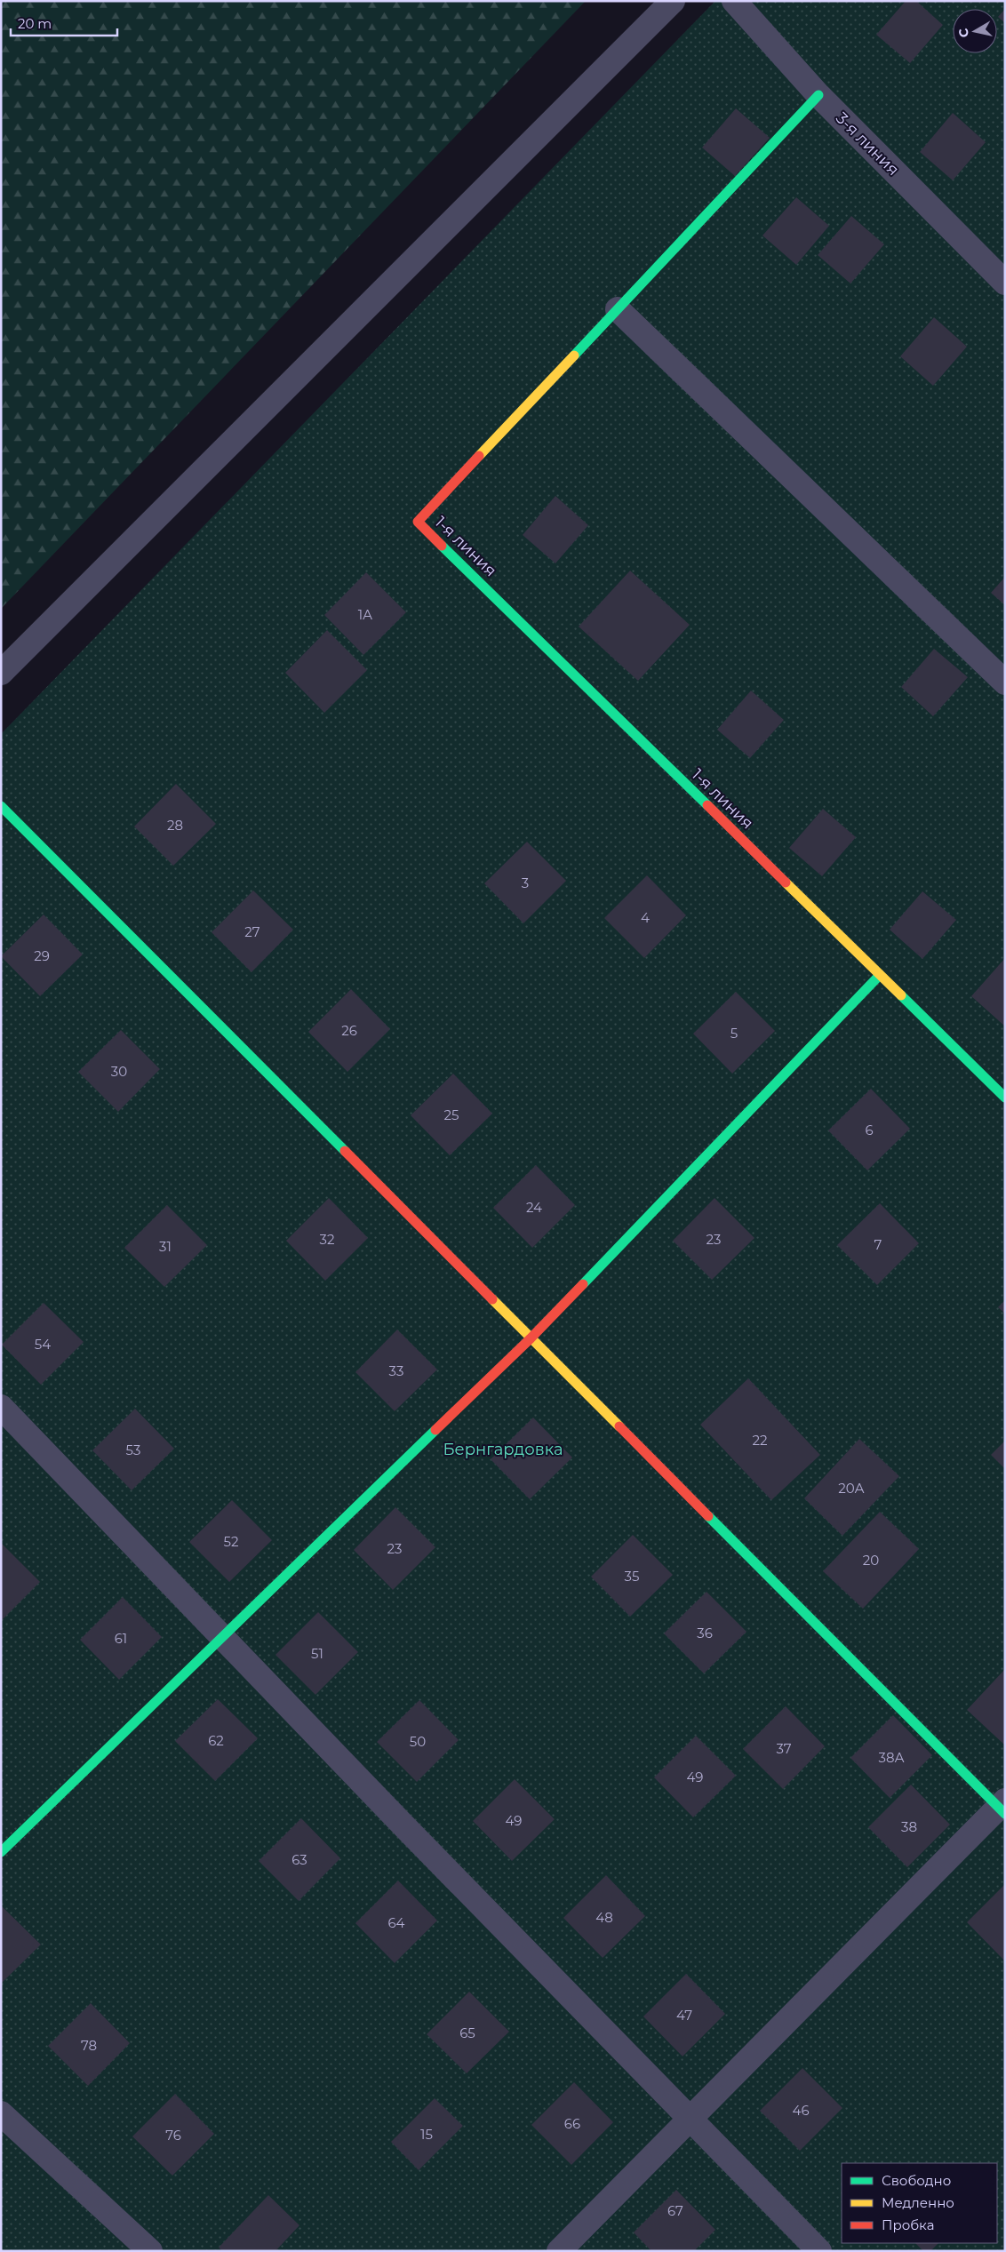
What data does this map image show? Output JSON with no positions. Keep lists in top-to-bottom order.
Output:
{
  "streets": {
    "street": ["3-я линия", "1-я линия"]
  },
  "parks": ["Бернгардовка"],
  "house_numbers": [
    "1А",
    "28",
    "3",
    "4",
    "27",
    "29",
    "26",
    "5",
    "30",
    "25",
    "6",
    "24",
    "32",
    "23",
    "7",
    "31",
    "54",
    "33",
    "22",
    "53",
    "20А",
    "52",
    "23",
    "20",
    "35",
    "36",
    "61",
    "51",
    "62",
    "50",
    "37",
    "38А",
    "49",
    "49",
    "38",
    "63",
    "48",
    "64",
    "47",
    "65",
    "78",
    "46",
    "66",
    "15",
    "76",
    "67"
  ],
  "legend": ["Свободно", "Медленно", "Пробка"],
  "scale_bar": "20 m",
  "north": "left"
}
